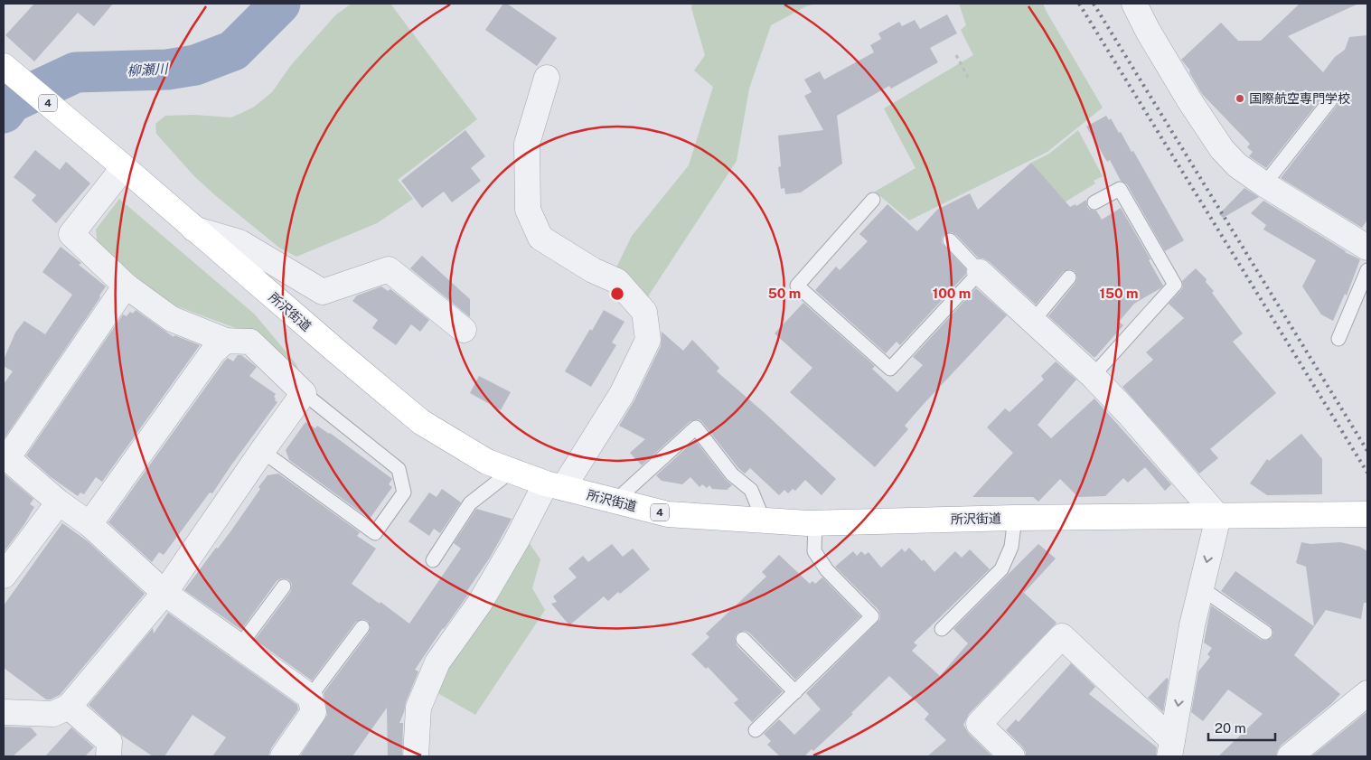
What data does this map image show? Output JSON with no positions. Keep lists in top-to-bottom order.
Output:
{
  "streets": {
    "main road": ["4", "所沢街道"]
  },
  "water": ["柳瀬川"],
  "places": ["国際航空専門学校"],
  "scale_bar": "20 m",
  "rings": ["50 m", "100 m", "150 m"]
}
